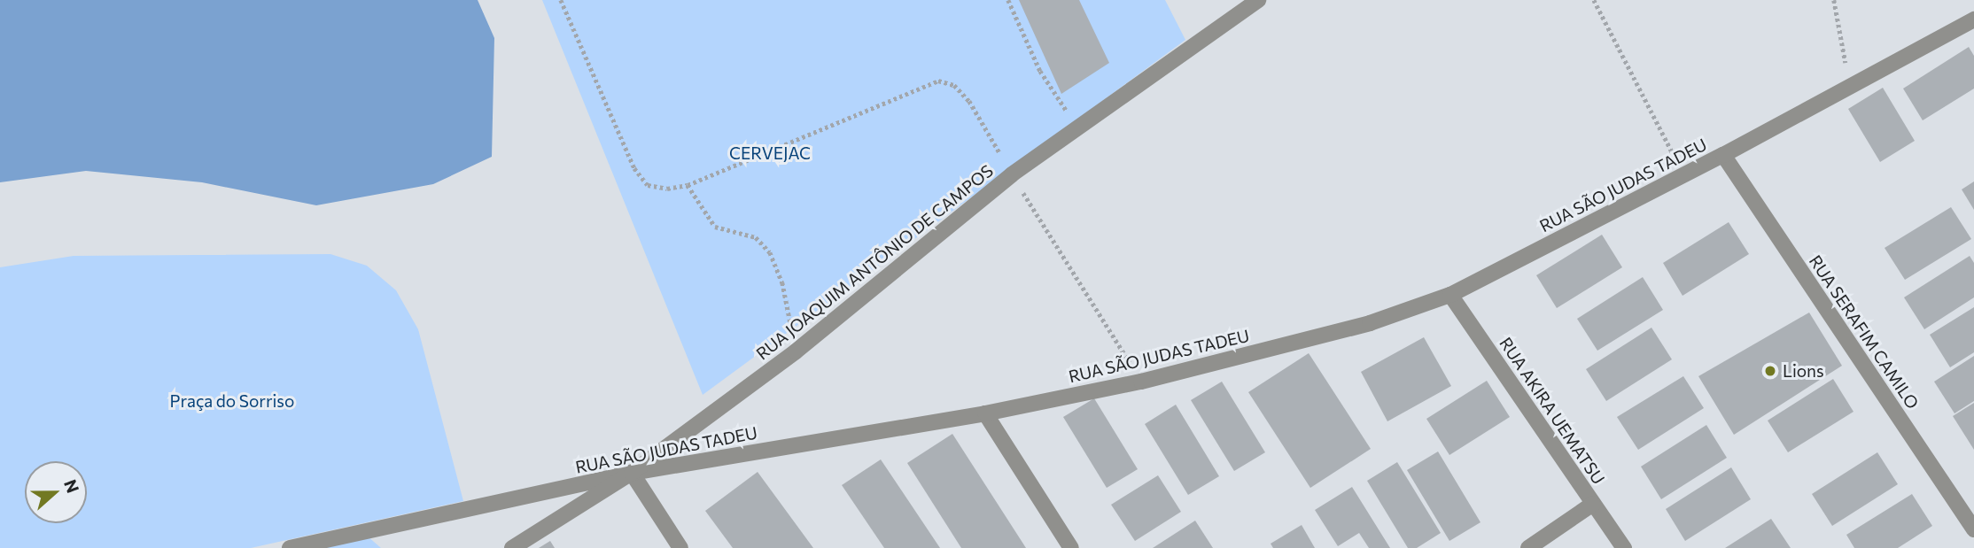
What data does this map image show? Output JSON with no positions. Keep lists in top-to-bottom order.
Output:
{
  "streets": {
    "street": [
      "RUA SÃO JUDAS TADEU",
      "RUA JOAQUIM ANTÔNIO DE CAMPOS",
      "RUA SERAFIM CAMILO",
      "RUA AKIRA UEMATSU"
    ]
  },
  "crossings": [
    ["RUA SÃO JUDAS TADEU", "RUA JOAQUIM ANTÔNIO DE CAMPOS"],
    ["RUA SÃO JUDAS TADEU", "RUA SERAFIM CAMILO"],
    ["RUA SÃO JUDAS TADEU", "RUA AKIRA UEMATSU"]
  ],
  "parks": ["CERVEJAC", "Praça do Sorriso"],
  "places": ["Lions"],
  "north": "right"
}
